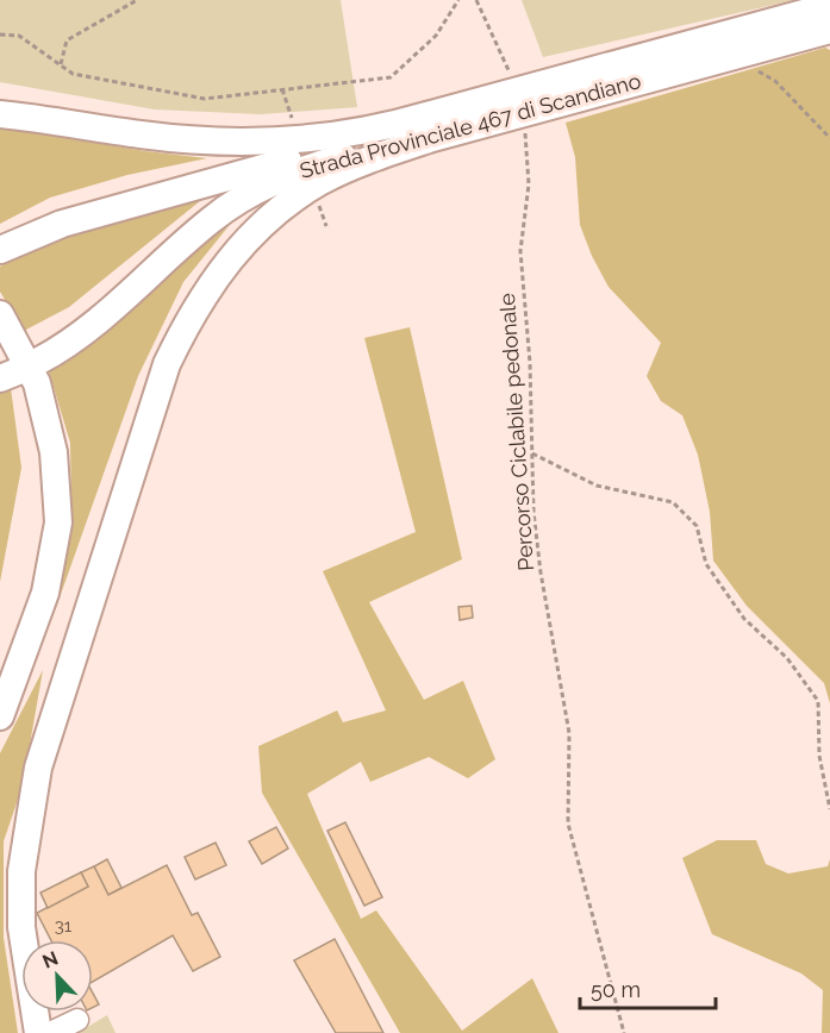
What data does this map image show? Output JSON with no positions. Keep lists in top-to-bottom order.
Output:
{
  "streets": {
    "main road": ["Strada Provinciale 467 di Scandiano"],
    "path": ["Percorso Ciclabile pedonale"]
  },
  "house_numbers": ["31"],
  "scale_bar": "50 m",
  "north": "top left"
}
